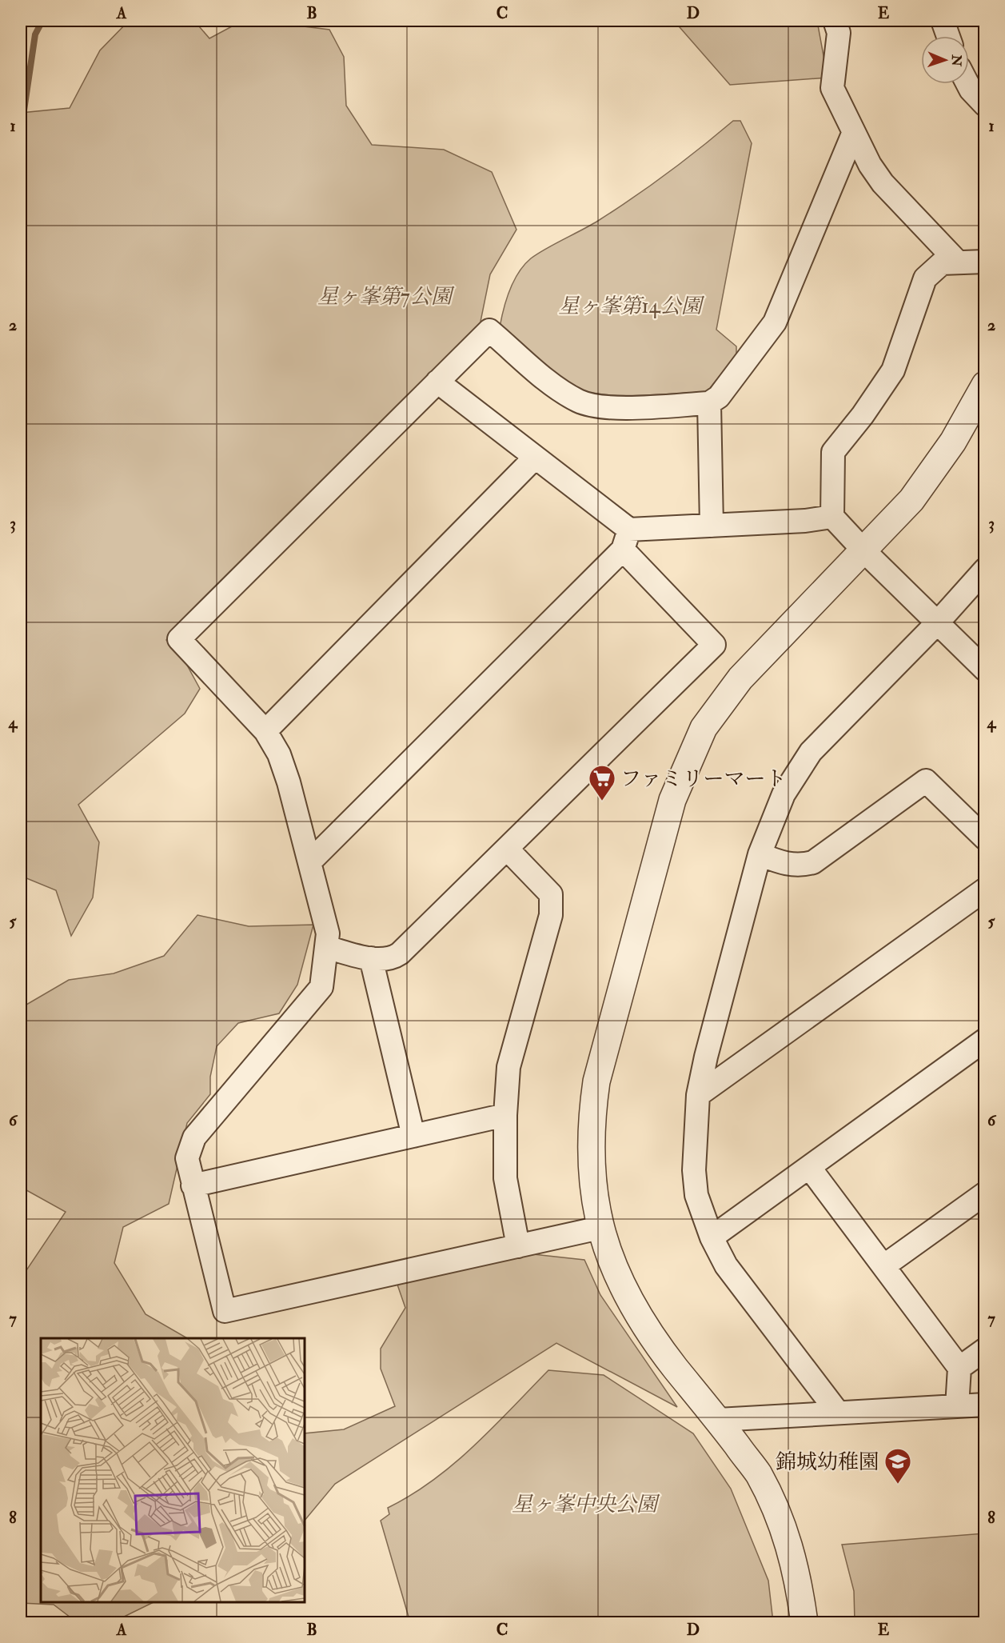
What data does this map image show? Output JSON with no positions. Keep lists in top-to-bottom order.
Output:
{
  "parks": ["星ヶ峯第7公園", "星ヶ峯第14公園", "星ヶ峯中央公園"],
  "places": {
    "supermarket": ["ファミリーマート"],
    "school or university": ["錦城幼稚園"]
  },
  "north": "right",
  "grid": {
    "columns": [
      "A",
      "B",
      "C",
      "D",
      "E"
    ],
    "rows": [
      "1",
      "2",
      "3",
      "4",
      "5",
      "6",
      "7",
      "8"
    ]
  }
}
